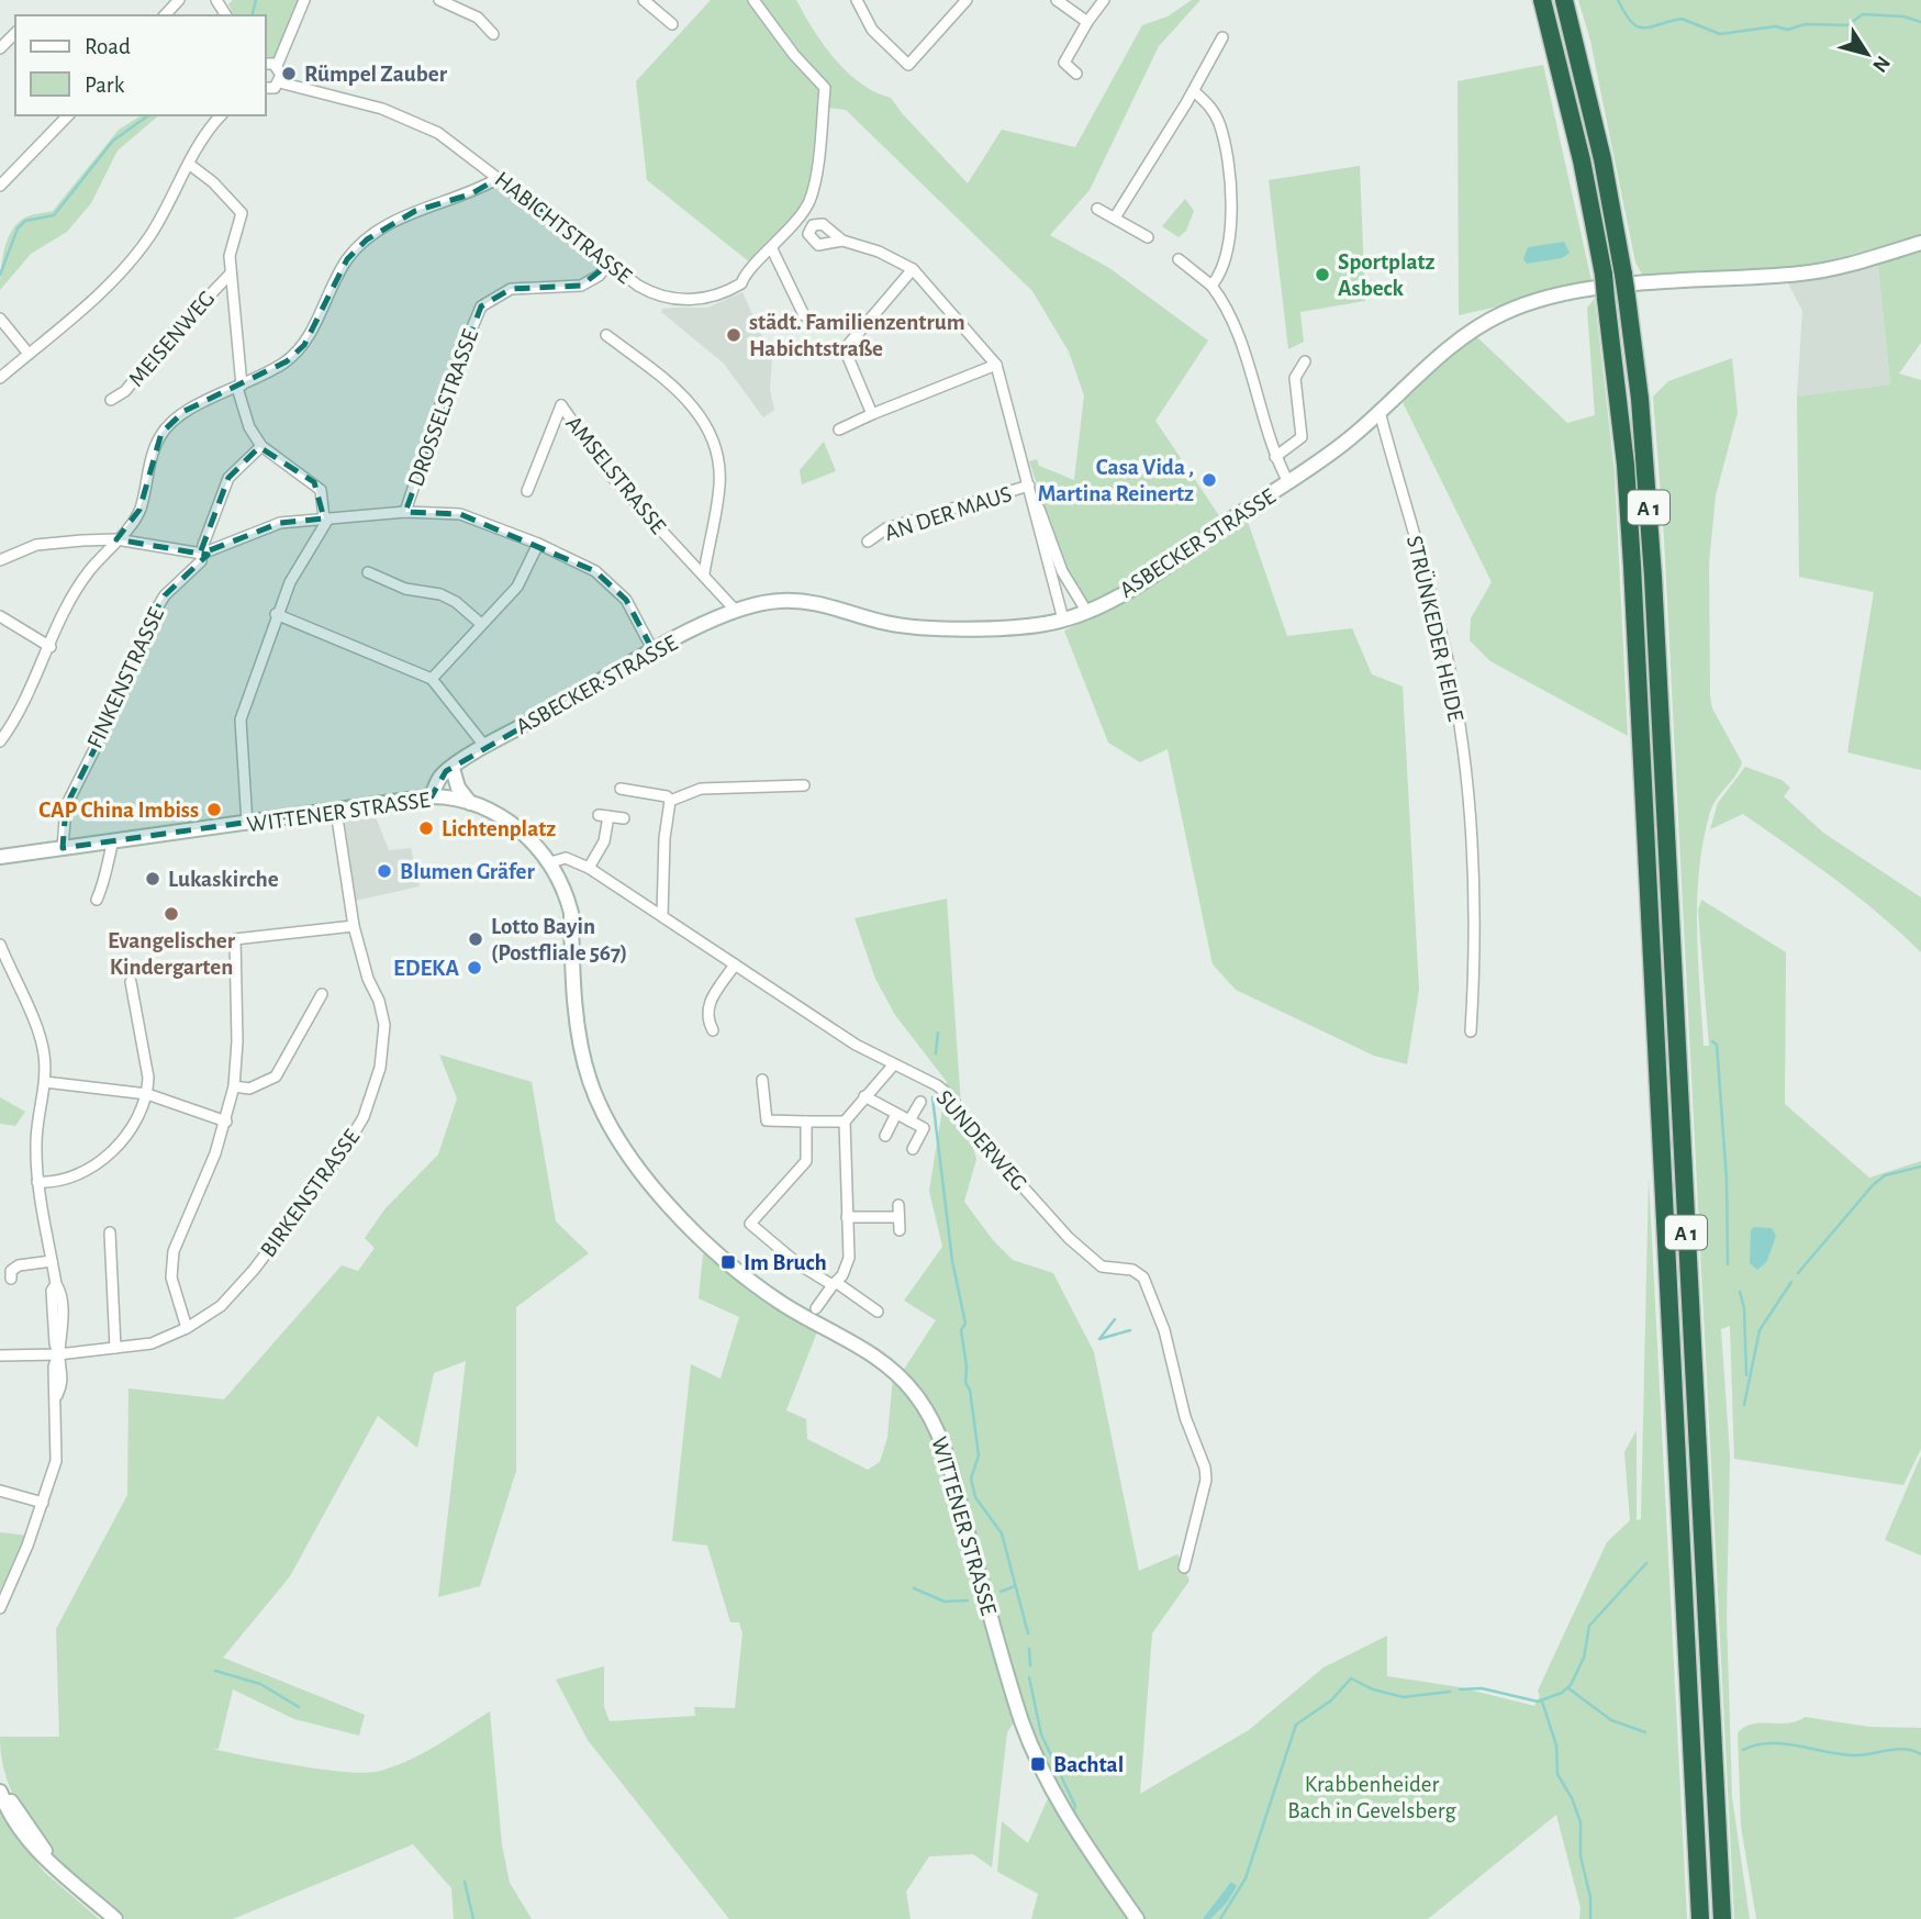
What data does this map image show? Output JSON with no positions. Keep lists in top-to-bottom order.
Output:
{
  "streets": {
    "highway": ["A 1"],
    "main road": ["ASBECKER STRASSE", "WITTENER STRASSE"],
    "street": [
      "HABICHTSTRASSE",
      "MEISENWEG",
      "DROSSELSTRASSE",
      "AMSELSTRASSE",
      "AN DER MAUS",
      "STRÜNKEDER HEIDE",
      "FINKENSTRASSE",
      "SUNDERWEG",
      "BIRKENSTRASSE"
    ]
  },
  "crossings": [
    ["HABICHTSTRASSE", "DROSSELSTRASSE"],
    ["MEISENWEG", "FINKENSTRASSE"],
    ["AMSELSTRASSE", "ASBECKER STRASSE"],
    ["AN DER MAUS", "ASBECKER STRASSE"],
    ["ASBECKER STRASSE", "STRÜNKEDER HEIDE"],
    ["FINKENSTRASSE", "WITTENER STRASSE"],
    ["WITTENER STRASSE", "SUNDERWEG"],
    ["WITTENER STRASSE", "BIRKENSTRASSE"]
  ],
  "parks": ["Krabbenheider Bach in Gevelsberg"],
  "places": {
    "other": [
      "Rümpel Zauber",
      "Sportplatz Asbeck",
      "städt. Familienzentrum Habichtstraße",
      "Casa Vida , Martina Reinertz",
      "CAP China Imbiss",
      "Lichtenplatz",
      "Blumen Gräfer",
      "Lukaskirche",
      "Evangelischer Kindergarten",
      "Lotto Bayin (Postfliale 567)",
      "EDEKA"
    ],
    "transit": ["Im Bruch", "Bachtal"]
  },
  "legend": ["Road", "Park"],
  "north": "bottom right"
}
